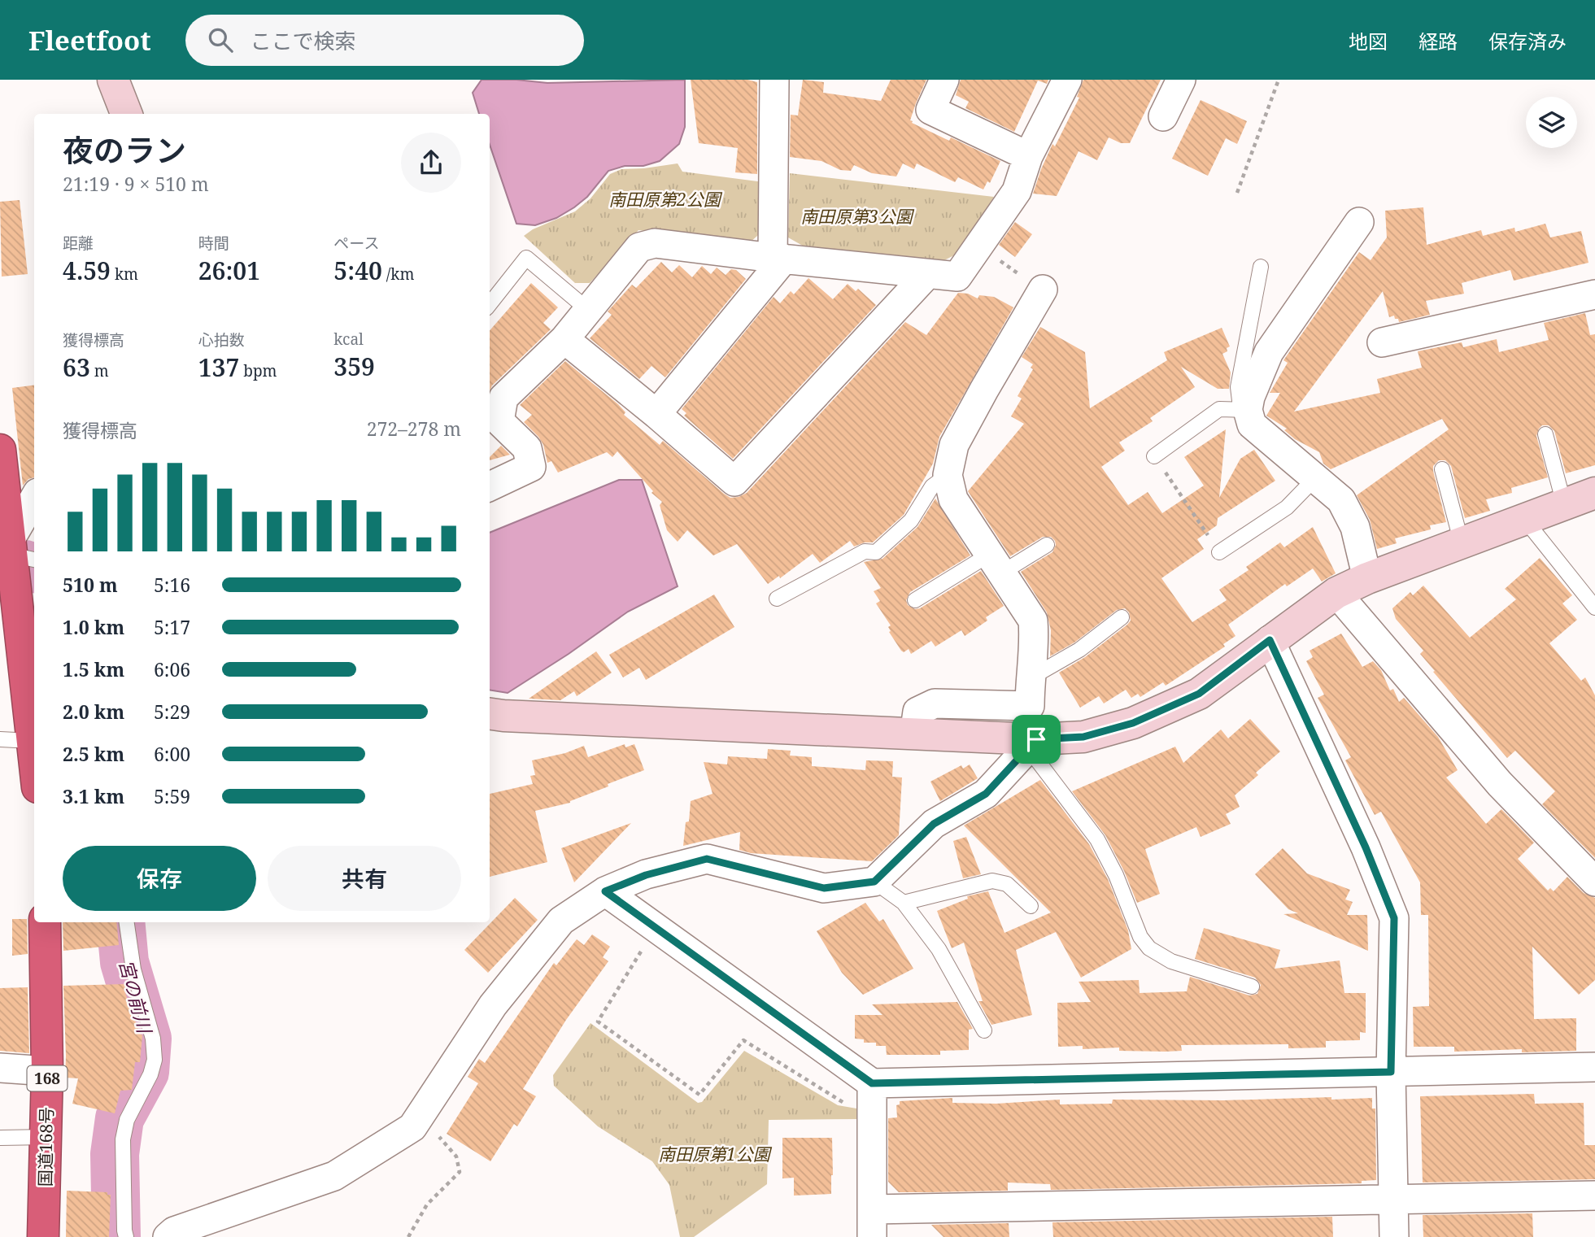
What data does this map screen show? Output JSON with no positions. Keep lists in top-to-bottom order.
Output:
{
  "streets": {
    "highway": ["168", "国道168号"]
  },
  "water": ["宮の前川"],
  "parks": ["南田原第2公園", "南田原第3公園", "南田原第1公園"],
  "page": {
    "header": "Fleetfoot",
    "search": "ここで検索",
    "nav": ["地図", "経路", "保存済み"],
    "heading": ["夜のラン", "21:19 · 9 × 510 m"],
    "stats": [
      ["距離", "4.59 km"],
      ["時間", "26:01"],
      ["ペース", "5:40 /km"],
      ["獲得標高", "63 m"],
      ["心拍数", "137 bpm"],
      ["kcal", "359"]
    ],
    "chart": ["獲得標高", "272–278 m"],
    "list": [
      {
        "name": "510 m",
        "note": "5:16"
      },
      {
        "name": "1.0 km",
        "note": "5:17"
      },
      {
        "name": "1.5 km",
        "note": "6:06"
      },
      {
        "name": "2.0 km",
        "note": "5:29"
      },
      {
        "name": "2.5 km",
        "note": "6:00"
      },
      {
        "name": "3.1 km",
        "note": "5:59"
      }
    ],
    "buttons": ["保存", "共有"]
  }
}
